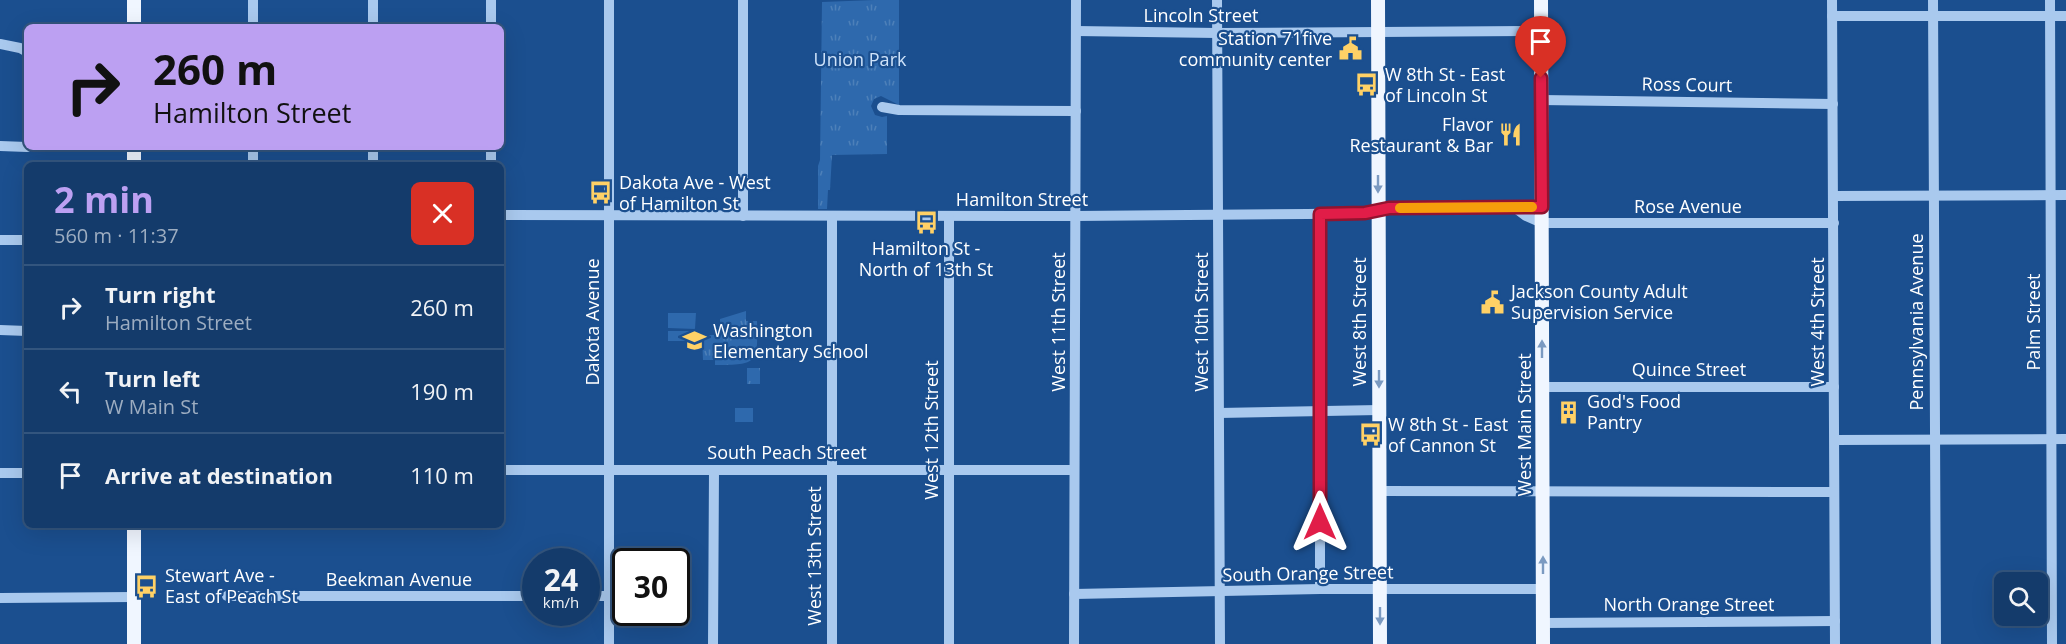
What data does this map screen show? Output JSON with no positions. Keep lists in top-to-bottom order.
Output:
{
  "streets": {
    "main road": ["West 8th Street", "West Main Street"],
    "street": [
      "Lincoln Street",
      "Ross Court",
      "Hamilton Street",
      "Rose Avenue",
      "Dakota Avenue",
      "West 11th Street",
      "West 10th Street",
      "West 4th Street",
      "Pennsylvania Avenue",
      "Palm Street",
      "Quince Street",
      "West 12th Street",
      "South Peach Street",
      "West 13th Street",
      "South Orange Street",
      "Beekman Avenue",
      "North Orange Street"
    ]
  },
  "crossings": [
    ["Lincoln Street", "West 11th Street"],
    ["Lincoln Street", "West 10th Street"],
    ["Lincoln Street", "West 8th Street"],
    ["Lincoln Street", "West Main Street"],
    ["Ross Court", "West 4th Street"],
    ["Ross Court", "West Main Street"],
    ["Hamilton Street", "Dakota Avenue"],
    ["Hamilton Street", "West 11th Street"],
    ["Hamilton Street", "West 10th Street"],
    ["Hamilton Street", "West 8th Street"],
    ["Hamilton Street", "West Main Street"],
    ["Hamilton Street", "West 12th Street"],
    ["Hamilton Street", "West 13th Street"],
    ["Rose Avenue", "West 4th Street"],
    ["Rose Avenue", "West Main Street"],
    ["Dakota Avenue", "South Peach Street"],
    ["West 11th Street", "South Peach Street"],
    ["West 11th Street", "South Orange Street"],
    ["West 10th Street", "South Orange Street"],
    ["West 8th Street", "South Orange Street"],
    ["West 4th Street", "Quince Street"],
    ["West 4th Street", "North Orange Street"],
    ["Quince Street", "West Main Street"],
    ["West Main Street", "South Orange Street"],
    ["West Main Street", "North Orange Street"],
    ["West 12th Street", "South Peach Street"],
    ["South Peach Street", "West 13th Street"]
  ],
  "one_way": ["West 8th Street", "West Main Street"],
  "parks": ["Union Park"],
  "places": {
    "public building": ["Station 71five community center", "Jackson County Adult Supervision Service"],
    "bus stop": [
      "W 8th St - East of Lincoln St",
      "Dakota Ave - West of Hamilton St",
      "Hamilton St - North of 13th St",
      "W 8th St - East of Cannon St",
      "Stewart Ave - East of Peach St"
    ],
    "restaurant": ["Flavor Restaurant & Bar"],
    "school or university": ["Washington Elementary School"],
    "building": ["God's Food Pantry"]
  },
  "page": {
    "turn": ["260 m", "Hamilton Street"],
    "heading": ["2 min", "560 m · 11:37"],
    "list": [
      {
        "name": "Turn right",
        "note": "Hamilton Street",
        "value": "260 m"
      },
      {
        "name": "Turn left",
        "note": "W Main St",
        "value": "190 m"
      },
      {
        "name": "Arrive at destination",
        "value": "110 m"
      }
    ],
    "speed": "24 km/h",
    "limit": "30"
  }
}
